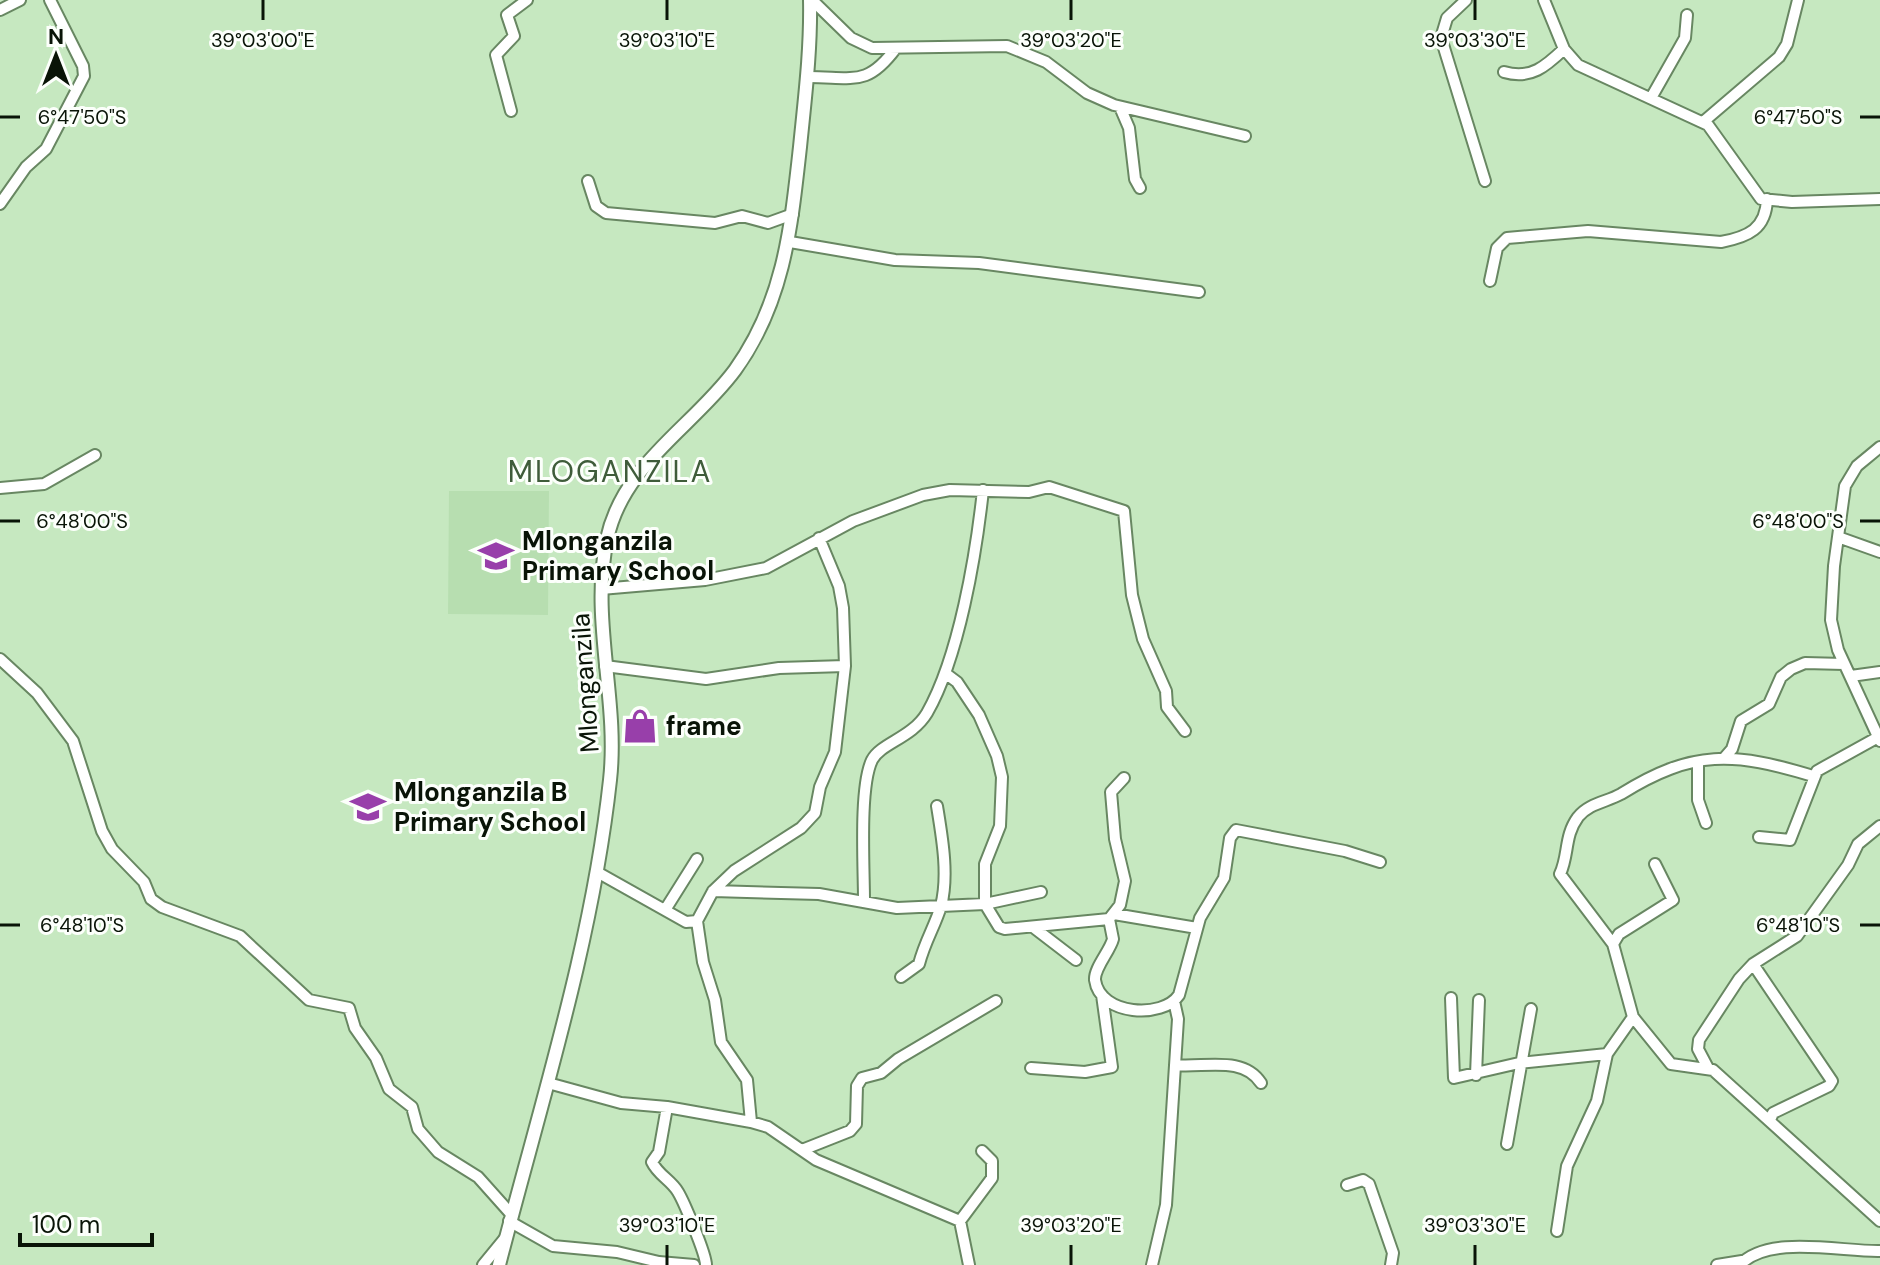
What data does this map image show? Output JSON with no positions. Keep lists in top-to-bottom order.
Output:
{
  "streets": {
    "street": ["Mlonganzila"]
  },
  "districts": ["MLOGANZILA"],
  "places": {
    "school or university": ["Mlonganzila Primary School", "Mlonganzila B Primary School"],
    "shop": ["frame"]
  },
  "scale_bar": "100 m",
  "north": "top",
  "coordinates": [
    "39°03'00\"E",
    "39°03'10\"E",
    "39°03'20\"E",
    "39°03'30\"E",
    "6°47'50\"S",
    "6°48'00\"S",
    "6°48'10\"S"
  ]
}
